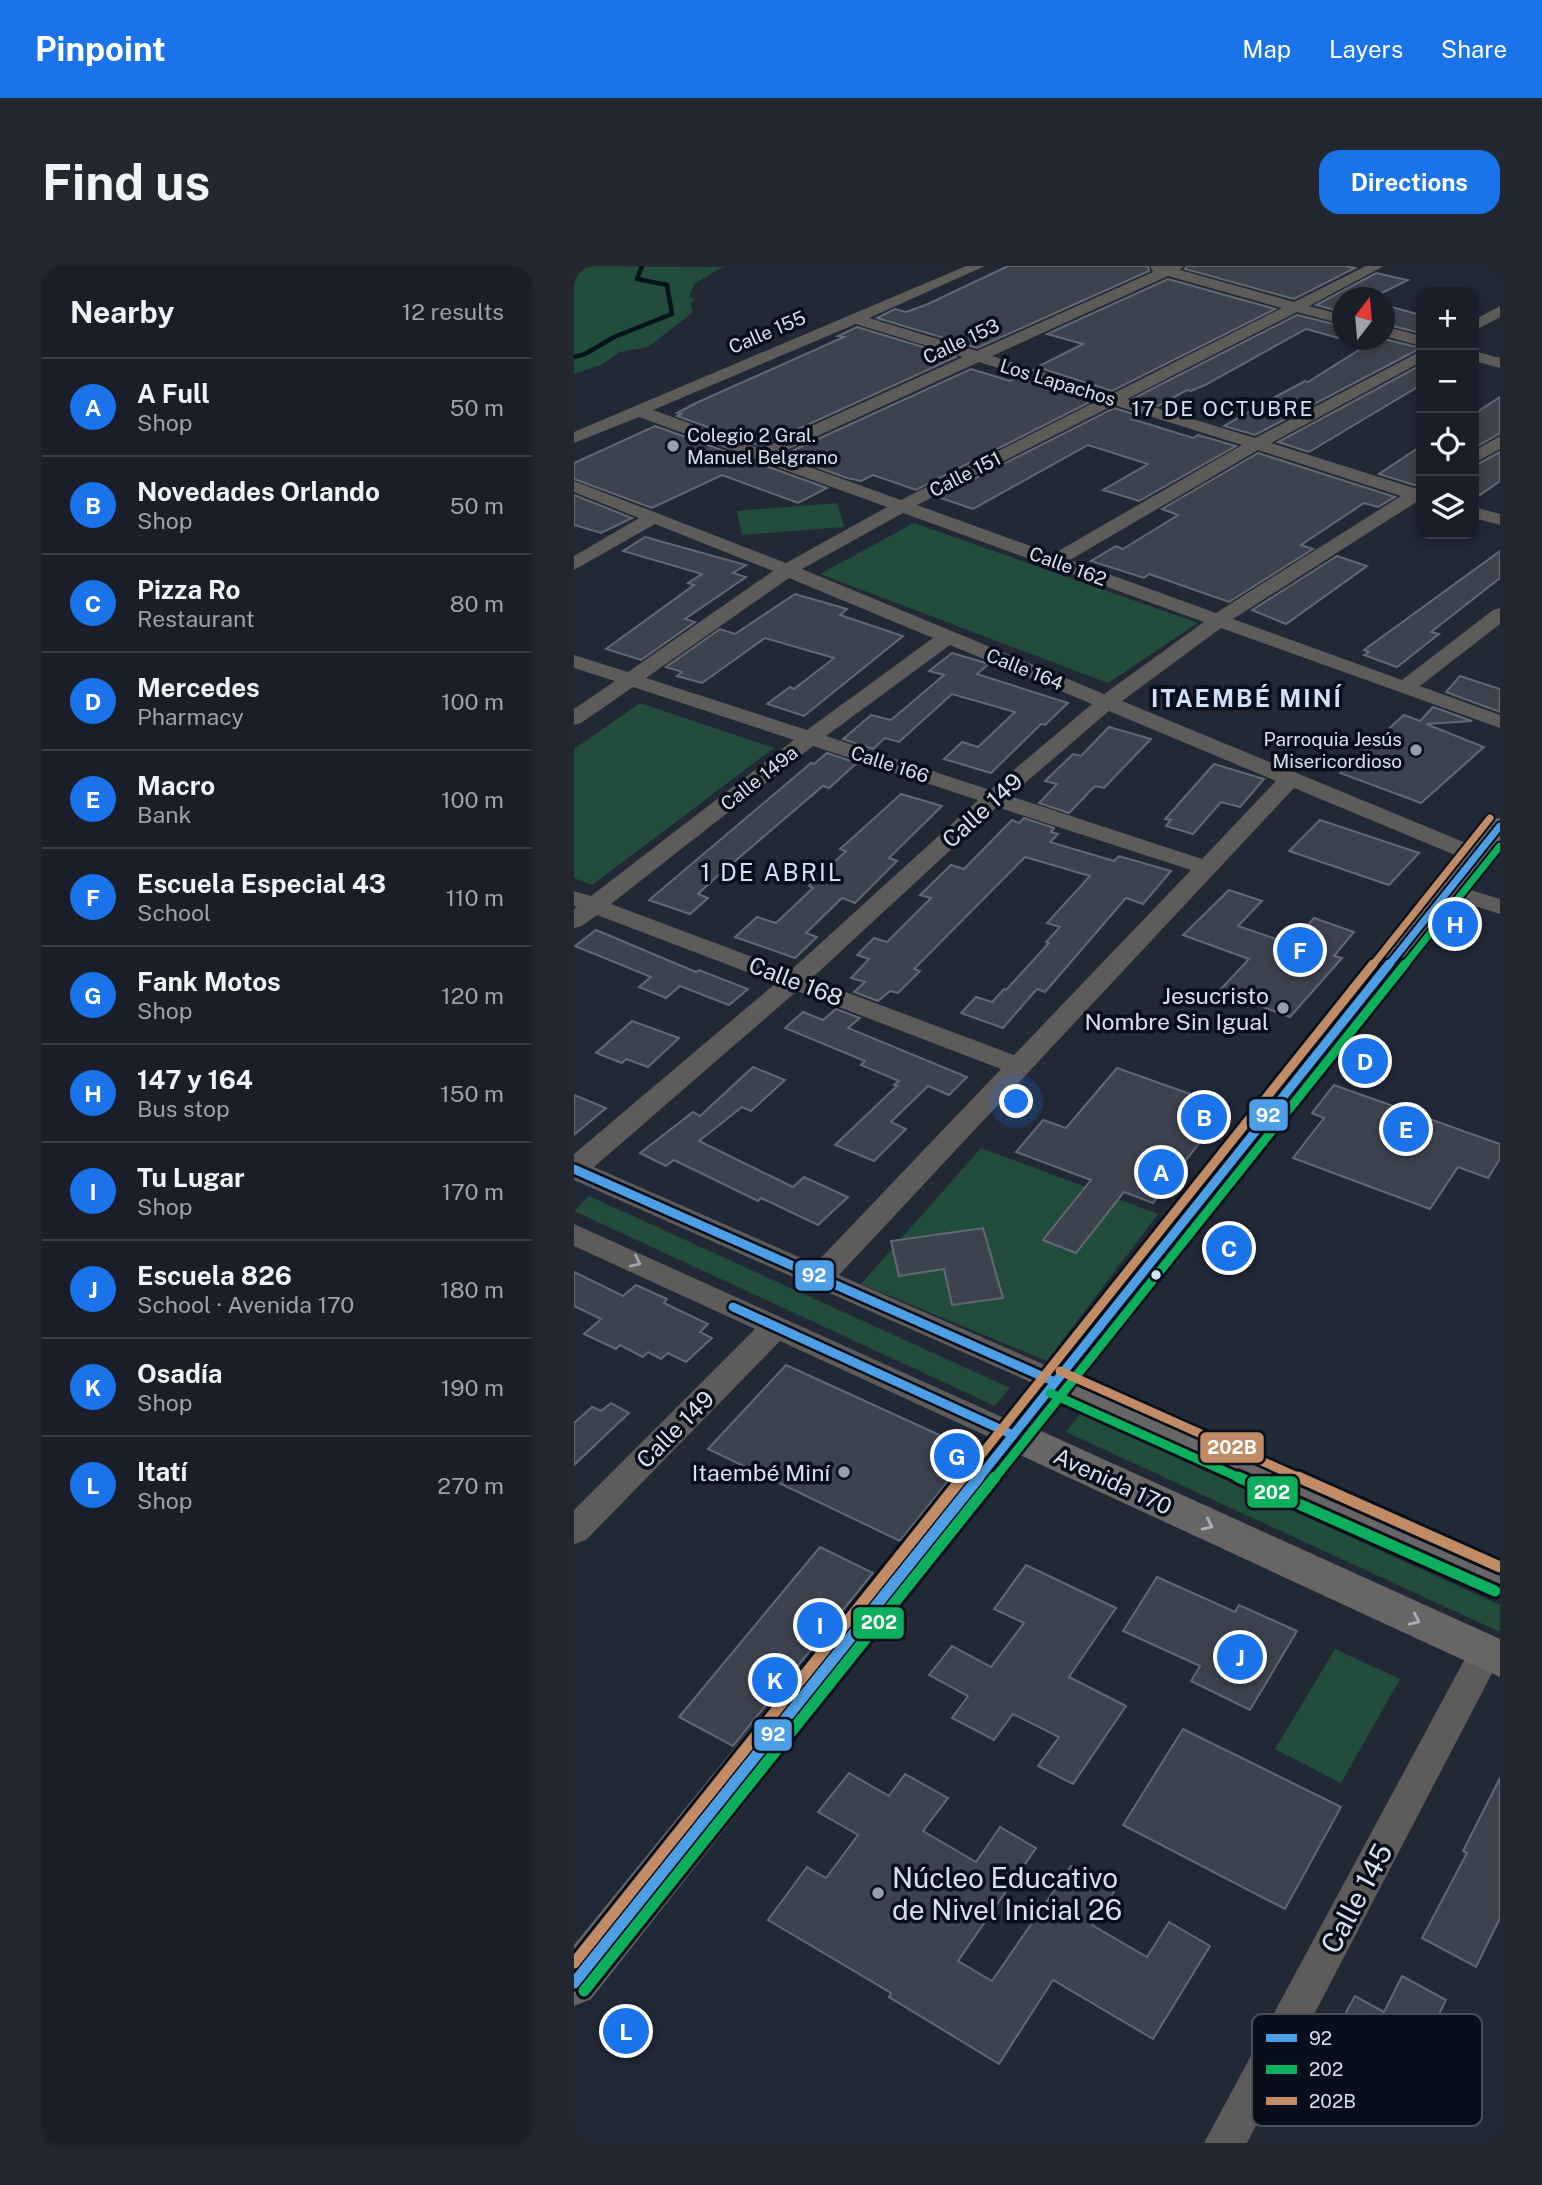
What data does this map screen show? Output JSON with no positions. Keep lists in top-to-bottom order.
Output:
{
  "streets": {
    "main road": ["Avenida 170"],
    "street": [
      "Calle 155",
      "Calle 153",
      "Los Lapachos",
      "Calle 151",
      "Calle 162",
      "Calle 164",
      "Calle 166",
      "Calle 149a",
      "Calle 149",
      "Calle 168",
      "Calle 145"
    ]
  },
  "crossings": [
    ["Calle 155", "Los Lapachos"],
    ["Calle 155", "Calle 162"],
    ["Calle 153", "Los Lapachos"],
    ["Calle 153", "Calle 162"],
    ["Los Lapachos", "Calle 151"],
    ["Calle 151", "Calle 162"],
    ["Calle 151", "Calle 164"],
    ["Calle 151", "Calle 166"],
    ["Calle 162", "Calle 149"],
    ["Calle 164", "Calle 149a"],
    ["Calle 164", "Calle 149"],
    ["Calle 166", "Calle 149a"],
    ["Calle 166", "Calle 149"],
    ["Calle 149a", "Calle 168"],
    ["Calle 149", "Calle 168"],
    ["Calle 149", "Avenida 170"],
    ["Avenida 170", "Calle 145"]
  ],
  "districts": ["17 DE OCTUBRE", "ITAEMBÉ MINÍ", "1 DE ABRIL"],
  "places": [
    "Colegio 2 Gral. Manuel Belgrano",
    "Parroquia Jesús Misericordioso",
    "Jesucristo Nombre Sin Igual",
    "Itaembé Miní",
    "Núcleo Educativo de Nivel Inicial 26"
  ],
  "lines": ["transit line 202B", "transit line 92", "transit line 202"],
  "legend": ["92", "202", "202B"],
  "north": "top",
  "page": {
    "header": "Pinpoint",
    "nav": ["Map", "Layers", "Share"],
    "buttons": "Directions",
    "title": "Find us",
    "heading": ["Nearby", "12 results"],
    "map_buttons": ["+", "−"],
    "list": [
      {
        "mark": "A",
        "name": "A Full",
        "note": "Shop",
        "value": "50 m"
      },
      {
        "mark": "B",
        "name": "Novedades Orlando",
        "note": "Shop",
        "value": "50 m"
      },
      {
        "mark": "C",
        "name": "Pizza Ro",
        "note": "Restaurant",
        "value": "80 m"
      },
      {
        "mark": "D",
        "name": "Mercedes",
        "note": "Pharmacy",
        "value": "100 m"
      },
      {
        "mark": "E",
        "name": "Macro",
        "note": "Bank",
        "value": "100 m"
      },
      {
        "mark": "F",
        "name": "Escuela Especial 43",
        "note": "School",
        "value": "110 m"
      },
      {
        "mark": "G",
        "name": "Fank Motos",
        "note": "Shop",
        "value": "120 m"
      },
      {
        "mark": "H",
        "name": "147 y 164",
        "note": "Bus stop",
        "value": "150 m"
      },
      {
        "mark": "I",
        "name": "Tu Lugar",
        "note": "Shop",
        "value": "170 m"
      },
      {
        "mark": "J",
        "name": "Escuela 826",
        "note": "School · Avenida 170",
        "value": "180 m"
      },
      {
        "mark": "K",
        "name": "Osadía",
        "note": "Shop",
        "value": "190 m"
      },
      {
        "mark": "L",
        "name": "Itatí",
        "note": "Shop",
        "value": "270 m"
      }
    ],
    "pins": [
      "H",
      "F",
      "D",
      "B",
      "E",
      "A",
      "C",
      "G",
      "I",
      "J",
      "K",
      "L"
    ]
  }
}
